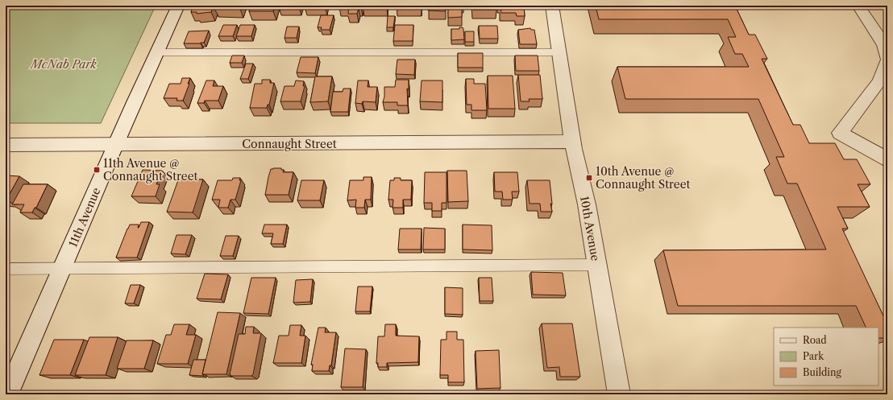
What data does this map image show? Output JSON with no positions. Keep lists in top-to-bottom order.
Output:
{
  "streets": {
    "street": ["Connaught Street", "11th Avenue", "10th Avenue"]
  },
  "crossings": [
    ["Connaught Street", "11th Avenue"],
    ["Connaught Street", "10th Avenue"]
  ],
  "parks": ["McNab Park"],
  "places": {
    "transit": ["11th Avenue @ Connaught Street", "10th Avenue @ Connaught Street"]
  },
  "legend": ["Road", "Park", "Building"]
}
